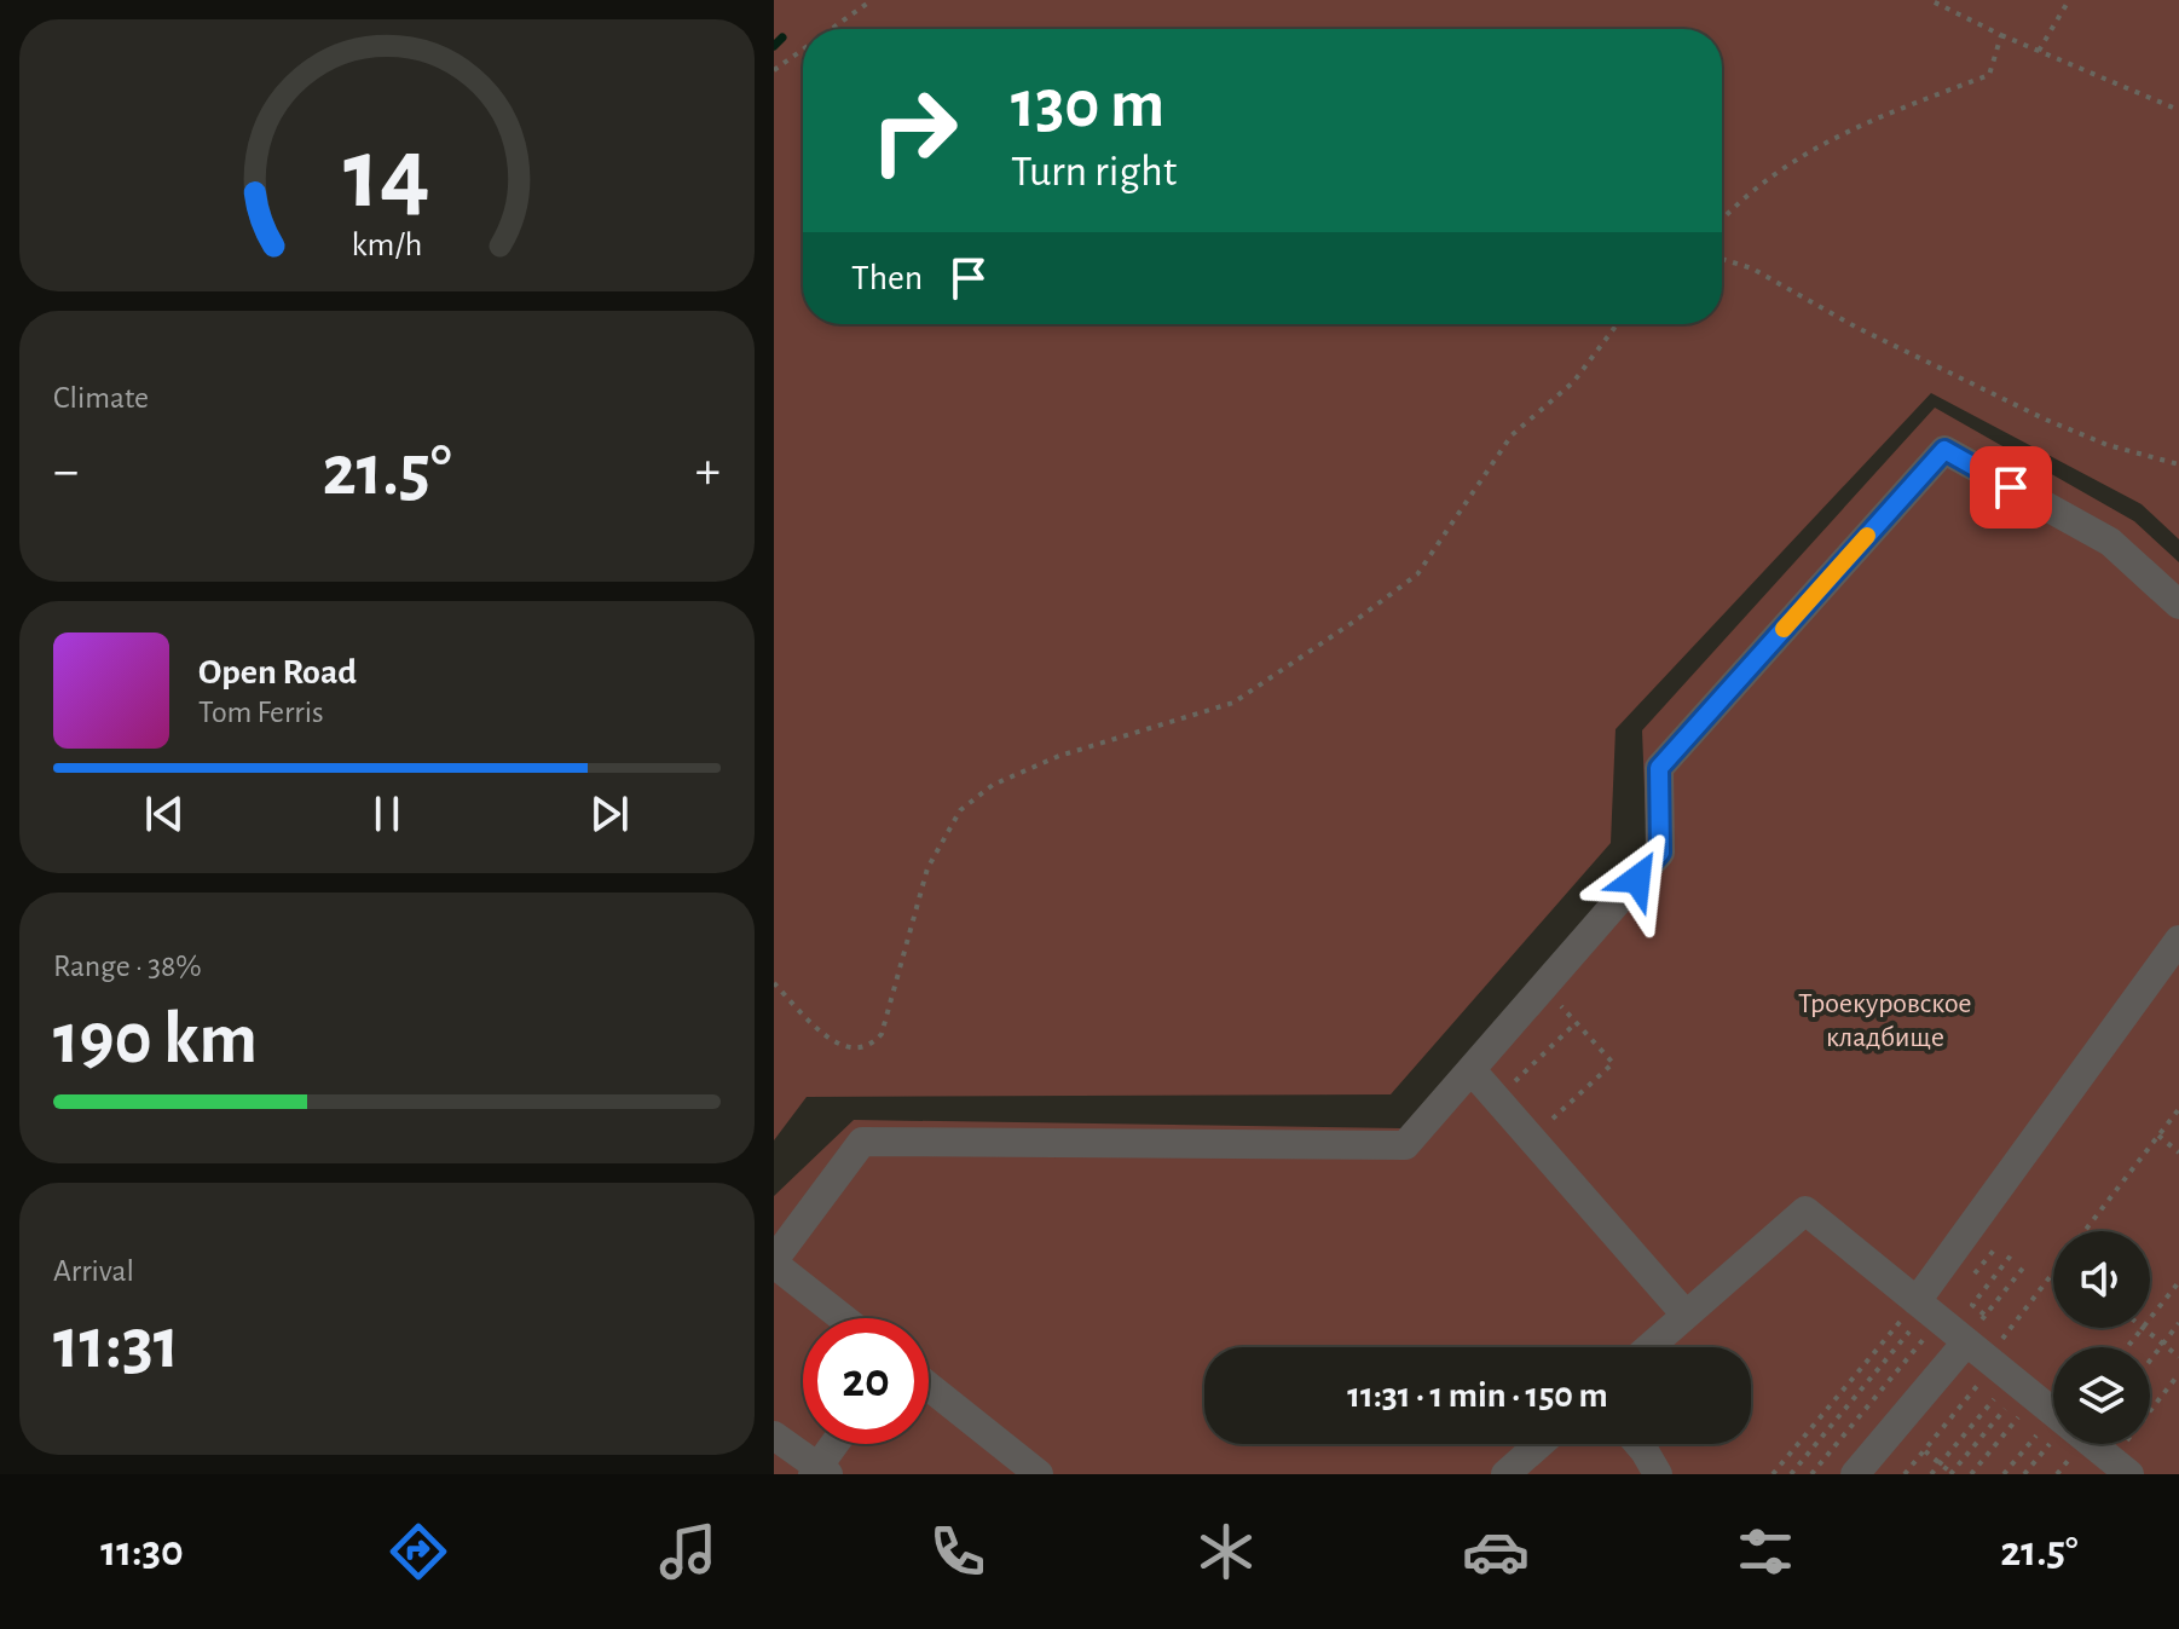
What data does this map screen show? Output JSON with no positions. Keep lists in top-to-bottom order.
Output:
{
  "parks": ["Троекуровское кладбище"],
  "page": {
    "turn": ["130 m", "Turn right"],
    "then": "Then",
    "tile": [
      "Climate",
      ["Range · 38%", "190 km"],
      ["Arrival", "11:31"]
    ],
    "heat": ["−", "21.5°", "+"],
    "song": ["Open Road", "Tom Ferris"],
    "limit": "20",
    "trip": "11:31 · 1 min · 150 m",
    "tabs": ["11:30", "21.5°"],
    "gauge": ["14", "km/h"]
  }
}
